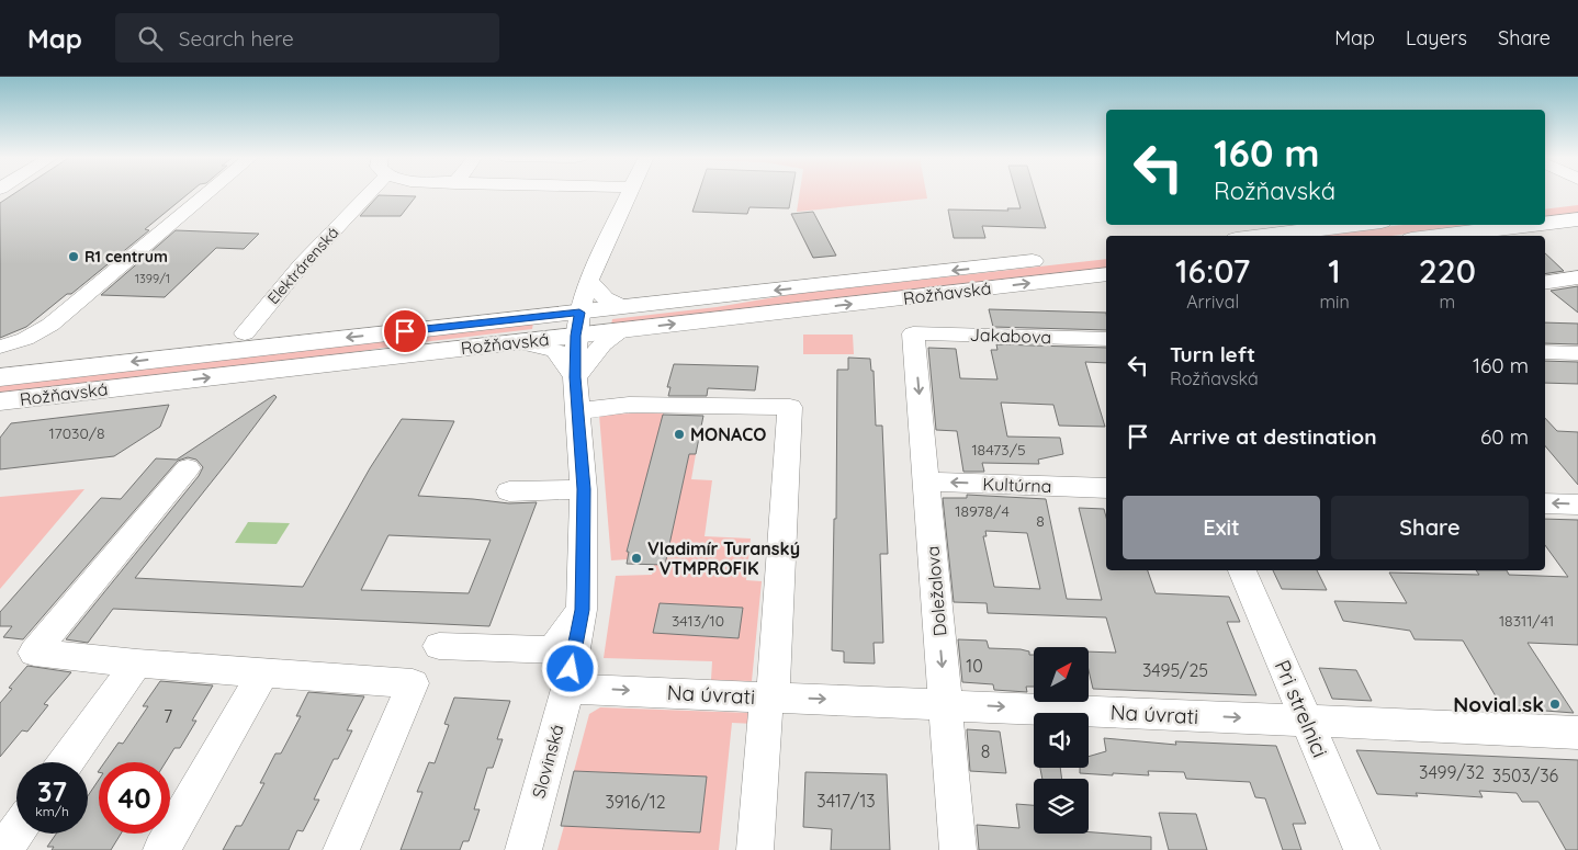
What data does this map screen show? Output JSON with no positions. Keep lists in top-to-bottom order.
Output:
{
  "streets": {
    "main road": ["Rožňavská"],
    "street": [
      "Elektrárenská",
      "Jakabova",
      "Kultúrna",
      "Doležalova",
      "Na úvrati",
      "Pri strelnici",
      "Slovinská"
    ]
  },
  "crossings": [
    ["Rožňavská", "Slovinská"],
    ["Jakabova", "Doležalova"],
    ["Kultúrna", "Doležalova"],
    ["Doležalova", "Na úvrati"],
    ["Na úvrati", "Pri strelnici"],
    ["Na úvrati", "Slovinská"]
  ],
  "one_way": ["Kultúrna", "Doležalova", "Na úvrati"],
  "places": [
    "R1 centrum",
    "MONACO",
    "Vladimír Turanský - VTMPROFIK",
    "Novial.sk"
  ],
  "house_numbers": [
    "1399/1",
    "17030/8",
    "18473/5",
    "18978/4",
    "8",
    "3413/10",
    "18311/41",
    "10",
    "3495/25",
    "7",
    "8",
    "3499/32",
    "3503/36",
    "3417/13",
    "3916/12"
  ],
  "north": "top right",
  "page": {
    "header": "Map",
    "search": "Search here",
    "nav": ["Map", "Layers", "Share"],
    "turn": ["160 m", "Rožňavská"],
    "eta": [
      "16:07",
      "Arrival",
      "1",
      "min",
      "220",
      "m"
    ],
    "list": [
      {
        "name": "Turn left",
        "note": "Rožňavská",
        "value": "160 m"
      },
      {
        "name": "Arrive at destination",
        "value": "60 m"
      }
    ],
    "buttons": ["Exit", "Share"],
    "speed": "37 km/h",
    "limit": "40"
  }
}
